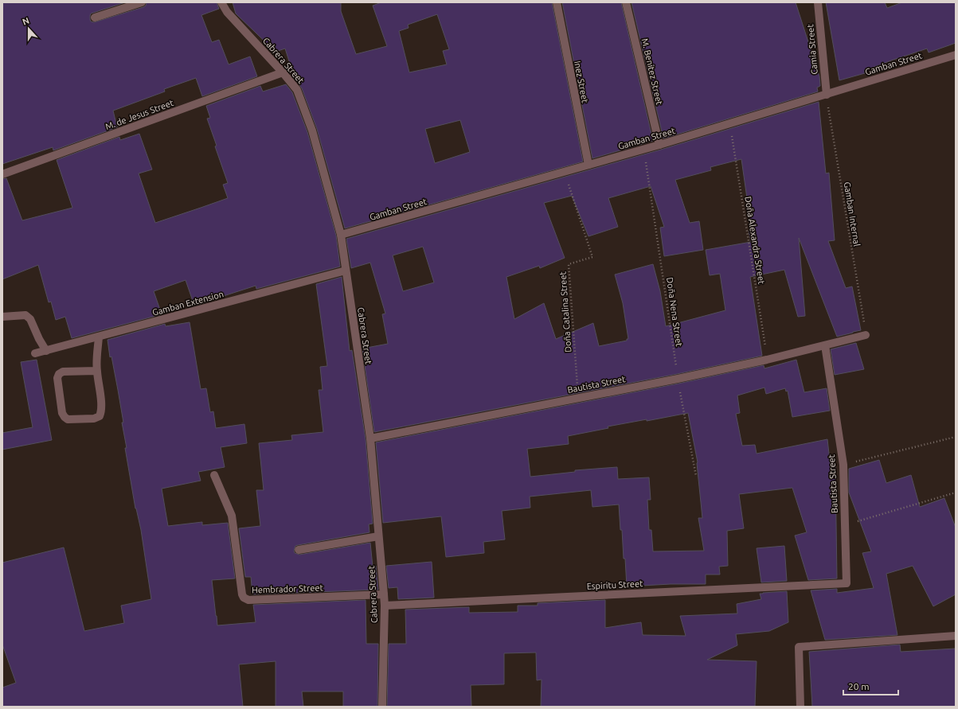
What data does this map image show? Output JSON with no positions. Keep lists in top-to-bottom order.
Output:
{
  "streets": {
    "street": [
      "Camia Street",
      "Cabrera Street",
      "Gamban Street",
      "M. Benitez Street",
      "Inez Street",
      "M. de Jesus Street",
      "Gamban Extension",
      "Bautista Street",
      "Espiritu Street",
      "Hembrador Street"
    ],
    "path": [
      "Gamban Internal",
      "Doña Alexandra Street",
      "Doña Catalina Street",
      "Doña Nena Street"
    ]
  },
  "crossings": [
    ["Camia Street", "Gamban Street"],
    ["Camia Street", "Gamban Internal"],
    ["Cabrera Street", "Gamban Street"],
    ["Cabrera Street", "M. de Jesus Street"],
    ["Cabrera Street", "Gamban Extension"],
    ["Cabrera Street", "Bautista Street"],
    ["Cabrera Street", "Espiritu Street"],
    ["Cabrera Street", "Hembrador Street"],
    ["Gamban Street", "M. Benitez Street"],
    ["Gamban Street", "Inez Street"],
    ["Gamban Street", "Gamban Internal"],
    ["Gamban Street", "Doña Alexandra Street"],
    ["Gamban Street", "Doña Catalina Street"],
    ["Gamban Street", "Doña Nena Street"],
    ["Gamban Internal", "Bautista Street"],
    ["Doña Alexandra Street", "Bautista Street"],
    ["Doña Catalina Street", "Bautista Street"],
    ["Doña Nena Street", "Bautista Street"],
    ["Bautista Street", "Espiritu Street"]
  ],
  "scale_bar": "20 m",
  "north": "top"
}
